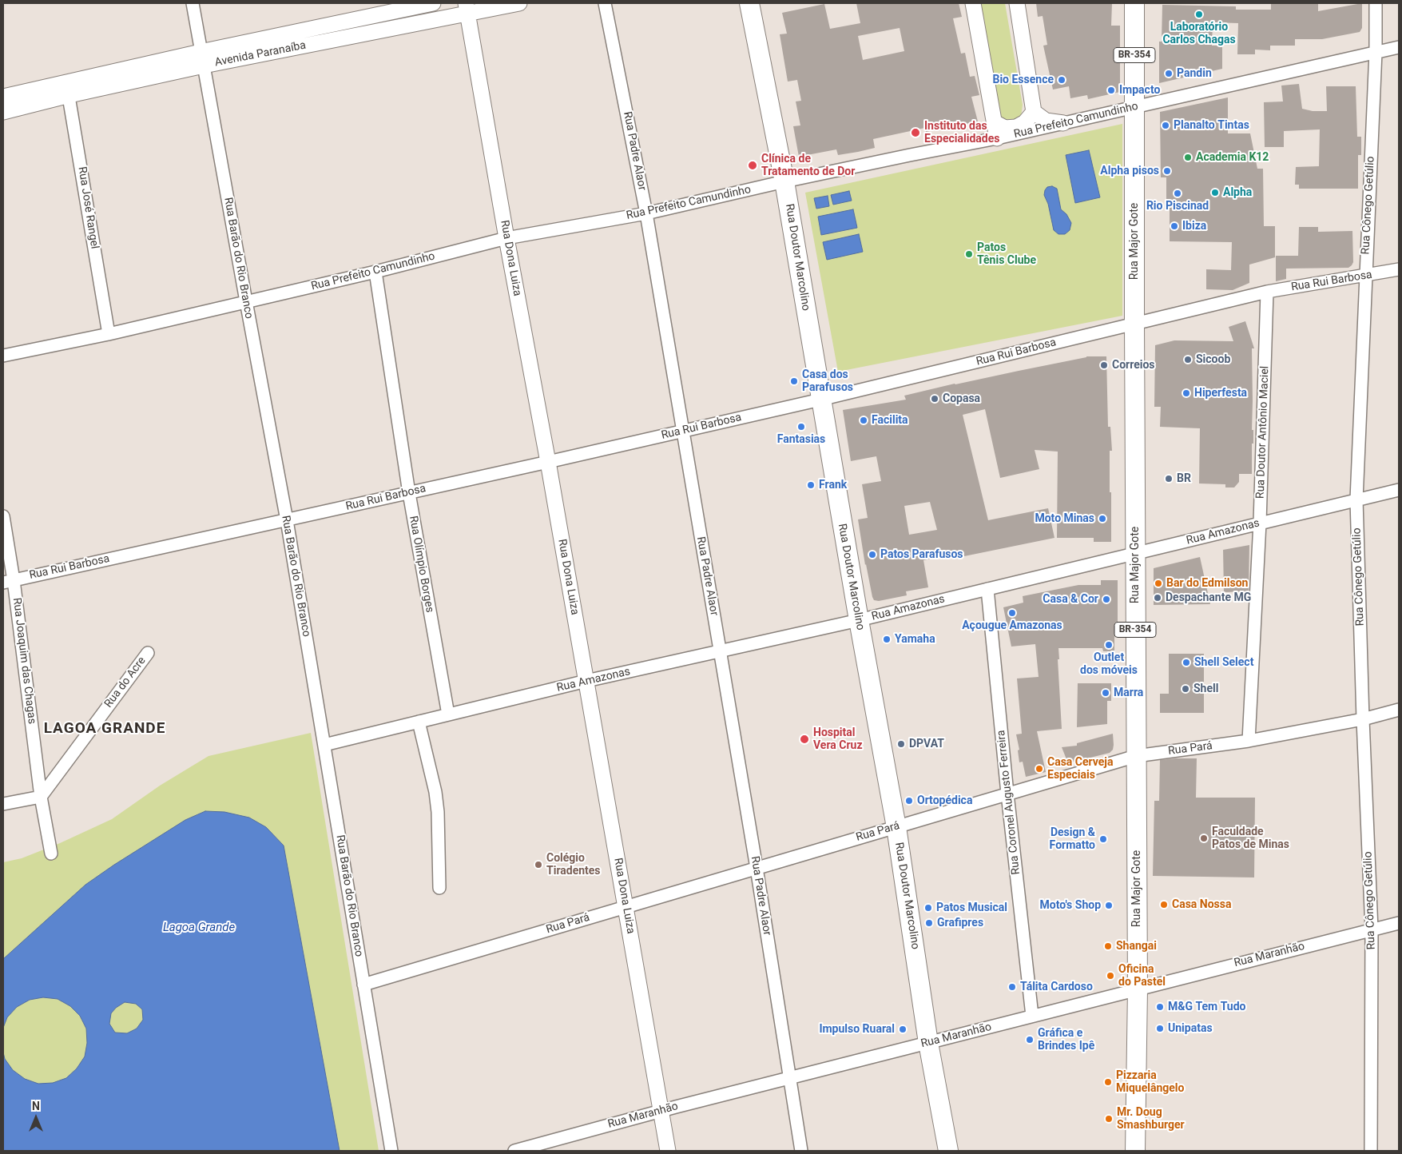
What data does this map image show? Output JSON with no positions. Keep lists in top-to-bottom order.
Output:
{
  "streets": {
    "main road": ["BR-354", "Rua Major Gote", "Rua Doutor Marcolino"],
    "street": [
      "Avenida Paranaíba",
      "Rua Prefeito Camundinho",
      "Rua Padre Alaor",
      "Rua Cônego Getúlio",
      "Rua José Rangel",
      "Rua Barão do Rio Branco",
      "Rua Dona Luiza",
      "Rua Rui Barbosa",
      "Rua Doutor Antônio Maciel",
      "Rua Amazonas",
      "Rua Olímpio Borges",
      "Rua Joaquim das Chagas",
      "Rua do Acre",
      "Rua Pará",
      "Rua Coronel Augusto Ferreira",
      "Rua Maranhão"
    ]
  },
  "crossings": [
    ["Avenida Paranaíba", "Rua José Rangel"],
    ["Avenida Paranaíba", "Rua Barão do Rio Branco"],
    ["Avenida Paranaíba", "Rua Dona Luiza"],
    ["Rua Prefeito Camundinho", "Rua Padre Alaor"],
    ["Rua Prefeito Camundinho", "Rua Cônego Getúlio"],
    ["Rua Prefeito Camundinho", "Rua José Rangel"],
    ["Rua Prefeito Camundinho", "Rua Major Gote"],
    ["Rua Prefeito Camundinho", "Rua Doutor Marcolino"],
    ["Rua Prefeito Camundinho", "Rua Barão do Rio Branco"],
    ["Rua Prefeito Camundinho", "Rua Dona Luiza"],
    ["Rua Prefeito Camundinho", "Rua Olímpio Borges"],
    ["Rua Padre Alaor", "Rua Rui Barbosa"],
    ["Rua Padre Alaor", "Rua Amazonas"],
    ["Rua Padre Alaor", "Rua Pará"],
    ["Rua Padre Alaor", "Rua Maranhão"],
    ["Rua Cônego Getúlio", "Rua Rui Barbosa"],
    ["Rua Cônego Getúlio", "Rua Amazonas"],
    ["Rua Cônego Getúlio", "Rua Pará"],
    ["Rua Cônego Getúlio", "Rua Maranhão"],
    ["Rua Major Gote", "Rua Rui Barbosa"],
    ["Rua Major Gote", "Rua Amazonas"],
    ["Rua Major Gote", "Rua Pará"],
    ["Rua Major Gote", "Rua Maranhão"],
    ["Rua Doutor Marcolino", "Rua Rui Barbosa"],
    ["Rua Doutor Marcolino", "Rua Amazonas"],
    ["Rua Doutor Marcolino", "Rua Pará"],
    ["Rua Doutor Marcolino", "Rua Maranhão"],
    ["Rua Barão do Rio Branco", "Rua Rui Barbosa"],
    ["Rua Barão do Rio Branco", "Rua Amazonas"],
    ["Rua Barão do Rio Branco", "Rua Pará"],
    ["Rua Dona Luiza", "Rua Rui Barbosa"],
    ["Rua Dona Luiza", "Rua Amazonas"],
    ["Rua Dona Luiza", "Rua Pará"],
    ["Rua Dona Luiza", "Rua Maranhão"],
    ["Rua Rui Barbosa", "Rua Doutor Antônio Maciel"],
    ["Rua Rui Barbosa", "Rua Olímpio Borges"],
    ["Rua Rui Barbosa", "Rua Joaquim das Chagas"],
    ["Rua Doutor Antônio Maciel", "Rua Amazonas"],
    ["Rua Doutor Antônio Maciel", "Rua Pará"],
    ["Rua Amazonas", "Rua Olímpio Borges"],
    ["Rua Amazonas", "Rua Coronel Augusto Ferreira"],
    ["Rua Joaquim das Chagas", "Rua do Acre"],
    ["Rua Pará", "Rua Coronel Augusto Ferreira"],
    ["Rua Coronel Augusto Ferreira", "Rua Maranhão"]
  ],
  "districts": ["LAGOA GRANDE"],
  "water": ["Lagoa Grande"],
  "places": [
    "Laboratório Carlos Chagas",
    "Pandin",
    "Bio Essence",
    "Impacto",
    "Planalto Tintas",
    "Instituto das Especialidades",
    "Academia K12",
    "Clínica de Tratamento de Dor",
    "Alpha pisos",
    "Alpha",
    "Rio Piscinad",
    "Ibiza",
    "Patos Tênis Clube",
    "Sicoob",
    "Correios",
    "Casa dos Parafusos",
    "Hiperfesta",
    "Copasa",
    "Facilita",
    "Fantasias",
    "BR",
    "Frank",
    "Moto Minas",
    "Patos Parafusos",
    "Bar do Edmilson",
    "Despachante MG",
    "Casa & Cor",
    "Açougue Amazonas",
    "Yamaha",
    "Outlet dos móveis",
    "Shell Select",
    "Shell",
    "Marra",
    "Hospital Vera Cruz",
    "DPVAT",
    "Casa Cerveja Especiais",
    "Ortopédica",
    "Faculdade Patos de Minas",
    "Design & Formatto",
    "Colégio Tiradentes",
    "Casa Nossa",
    "Moto's Shop",
    "Patos Musical",
    "Grafipres",
    "Shangai",
    "Oficina do Pastel",
    "Tálita Cardoso",
    "M&G Tem Tudo",
    "Unipatas",
    "Impulso Ruaral",
    "Gráfica e Brindes Ipê",
    "Pizzaria Miquelângelo",
    "Mr. Doug Smashburger"
  ],
  "north": "top"
}
